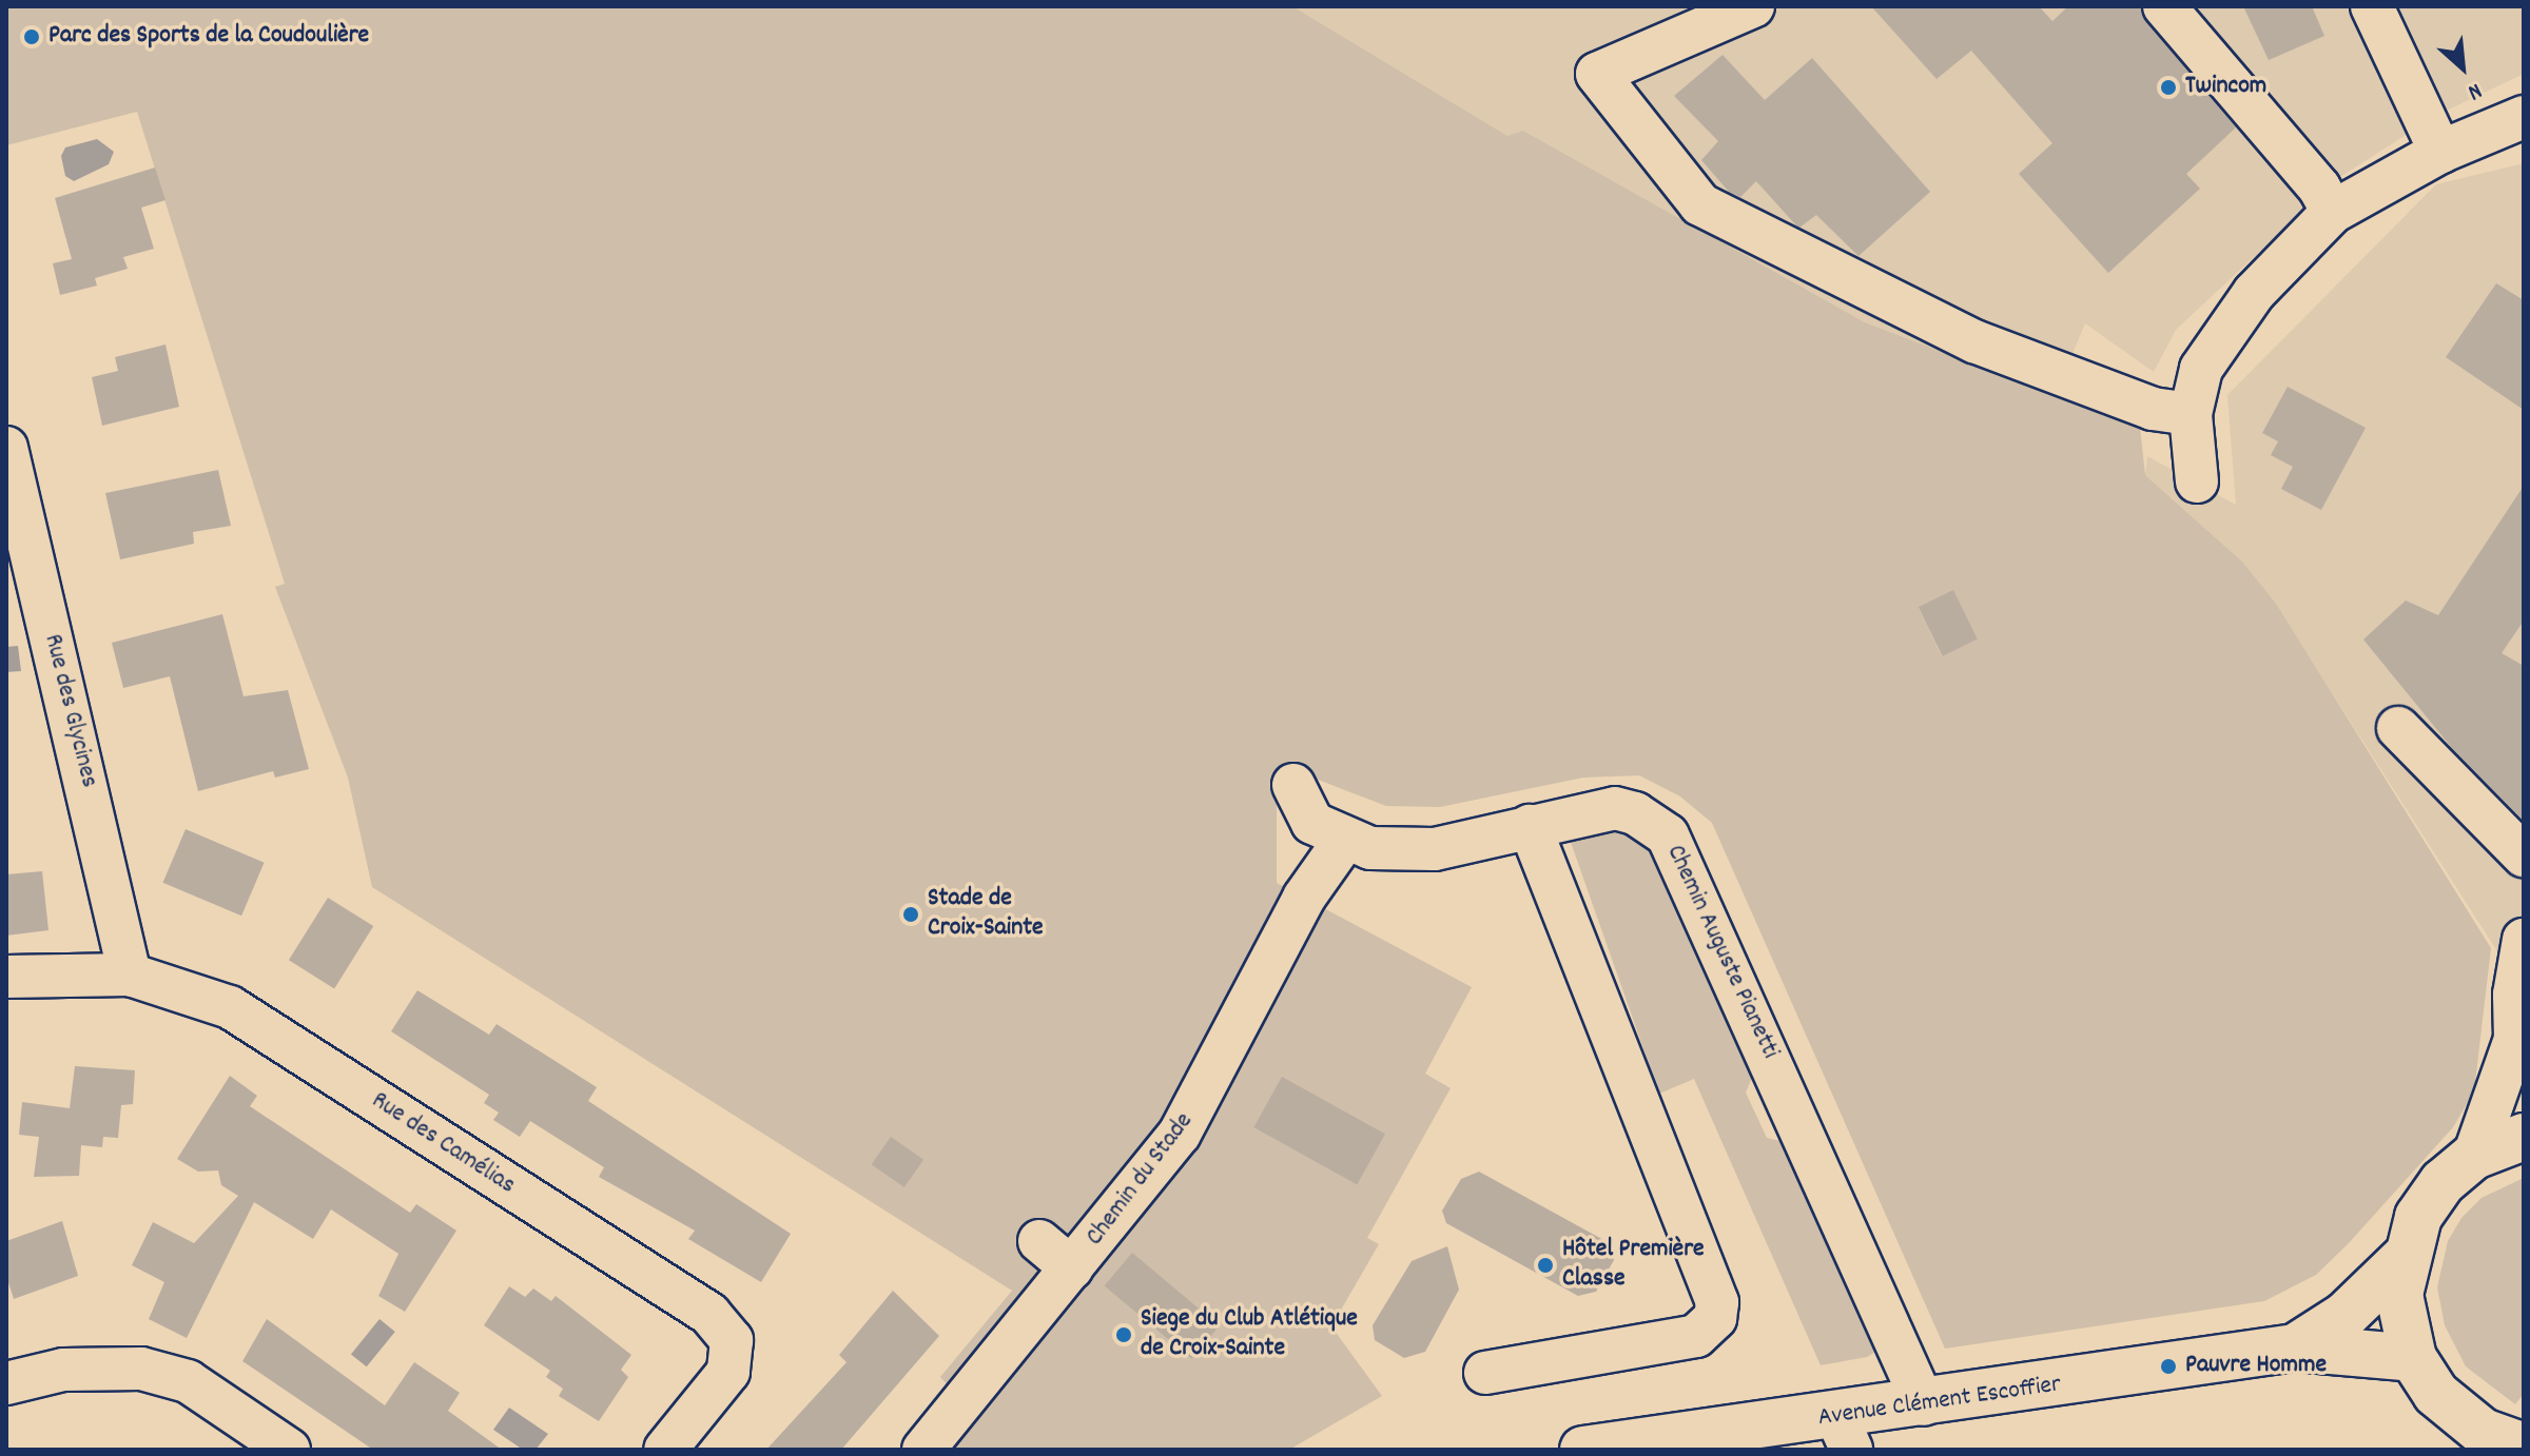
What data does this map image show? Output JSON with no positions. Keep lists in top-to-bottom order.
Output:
{
  "streets": {
    "main road": ["Avenue Clément Escoffier"],
    "street": [
      "Rue des Glycines",
      "Chemin Auguste Pianetti",
      "Rue des Camélias",
      "Chemin du Stade"
    ]
  },
  "crossings": [
    ["Rue des Glycines", "Rue des Camélias"],
    ["Chemin Auguste Pianetti", "Chemin du Stade"],
    ["Chemin Auguste Pianetti", "Avenue Clément Escoffier"]
  ],
  "places": [
    "Parc des Sports de la Coudoulière",
    "Twincom",
    "Stade de Croix-Sainte",
    "Hôtel Première Classe",
    "Siege du Club Atlétique de Croix-Sainte",
    "Pauvre Homme"
  ],
  "north": "bottom right"
}
